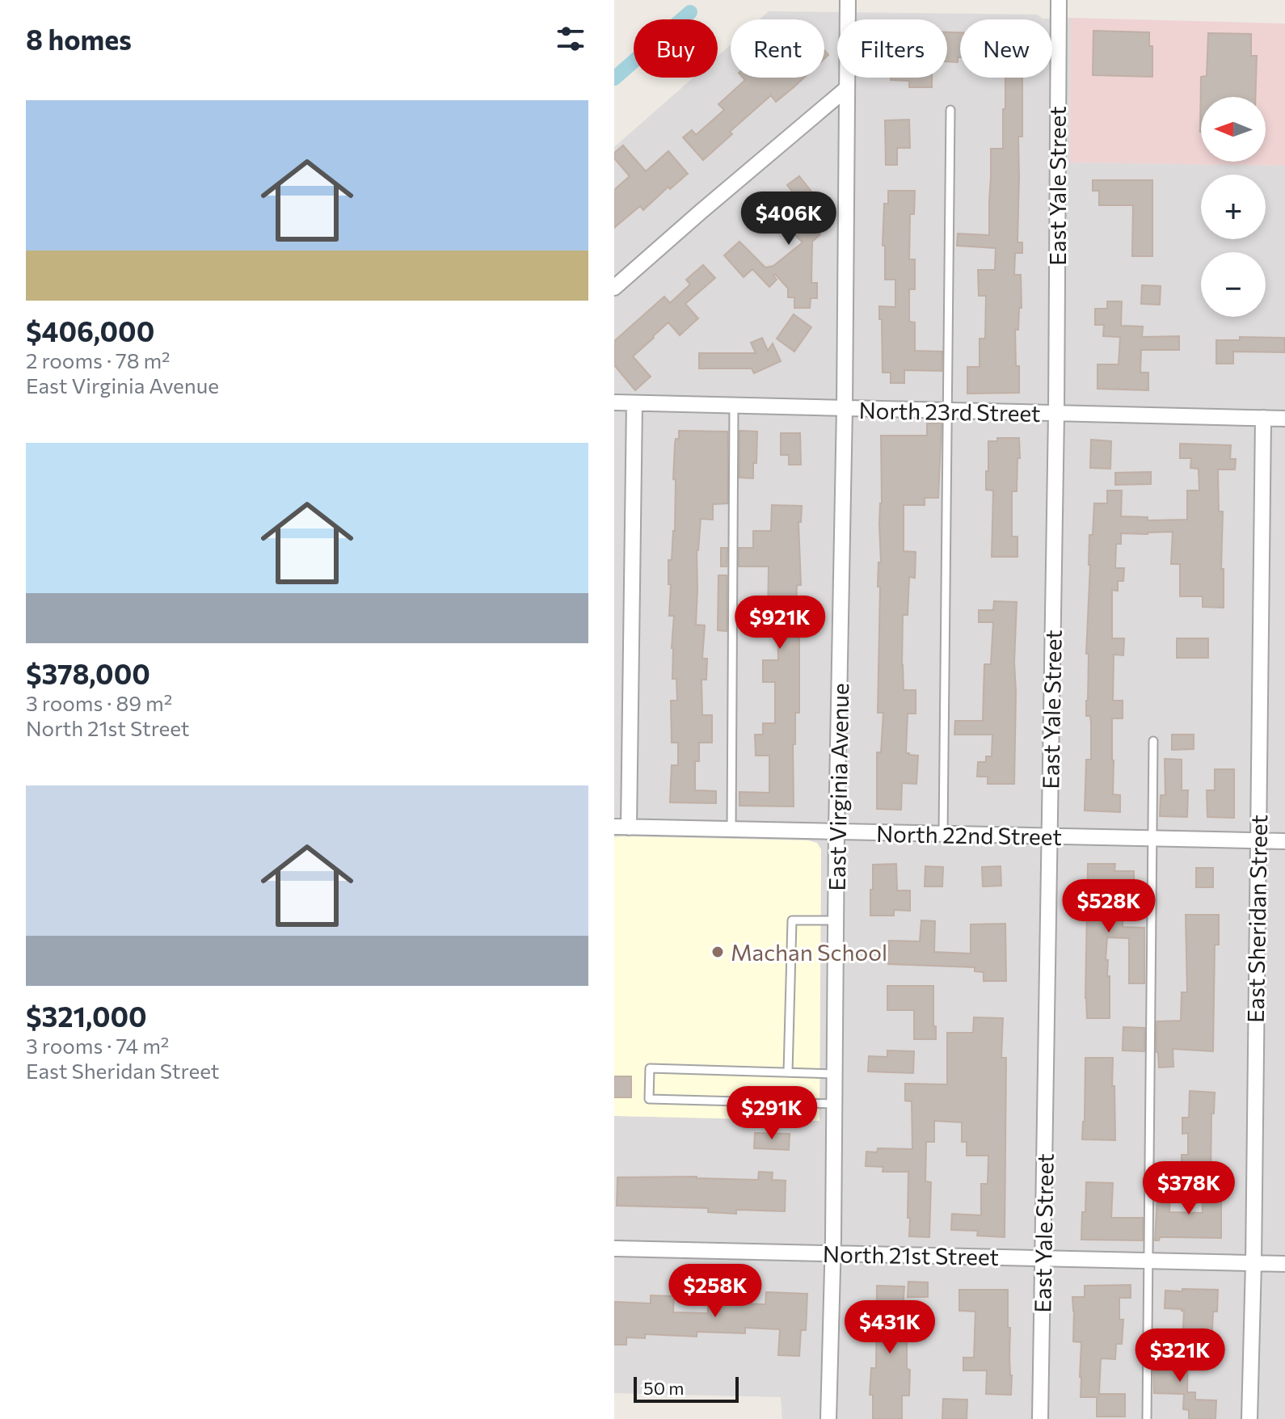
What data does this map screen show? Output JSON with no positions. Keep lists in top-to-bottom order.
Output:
{
  "streets": {
    "street": [
      "East Yale Street",
      "North 23rd Street",
      "East Virginia Avenue",
      "North 22nd Street",
      "East Sheridan Street",
      "North 21st Street"
    ]
  },
  "crossings": [
    ["East Yale Street", "North 23rd Street"],
    ["East Yale Street", "North 22nd Street"],
    ["East Yale Street", "North 21st Street"],
    ["North 23rd Street", "East Virginia Avenue"],
    ["North 23rd Street", "East Sheridan Street"],
    ["East Virginia Avenue", "North 22nd Street"],
    ["East Virginia Avenue", "North 21st Street"],
    ["North 22nd Street", "East Sheridan Street"],
    ["East Sheridan Street", "North 21st Street"]
  ],
  "places": ["Machan School"],
  "scale_bar": "50 m",
  "north": "left",
  "page": {
    "heading": "8 homes",
    "chip": [
      "Buy",
      "Rent",
      "Filters",
      "New"
    ],
    "list": [
      {
        "name": "$406,000",
        "note": "2 rooms · 78 m² · East Virginia Avenue"
      },
      {
        "name": "$378,000",
        "note": "3 rooms · 89 m² · North 21st Street"
      },
      {
        "name": "$321,000",
        "note": "3 rooms · 74 m² · East Sheridan Street"
      }
    ],
    "map_buttons": ["+", "−"],
    "price": [
      "$406K",
      "$921K",
      "$528K",
      "$291K",
      "$378K",
      "$258K",
      "$431K",
      "$321K"
    ],
    "scale": "50 m"
  }
}
